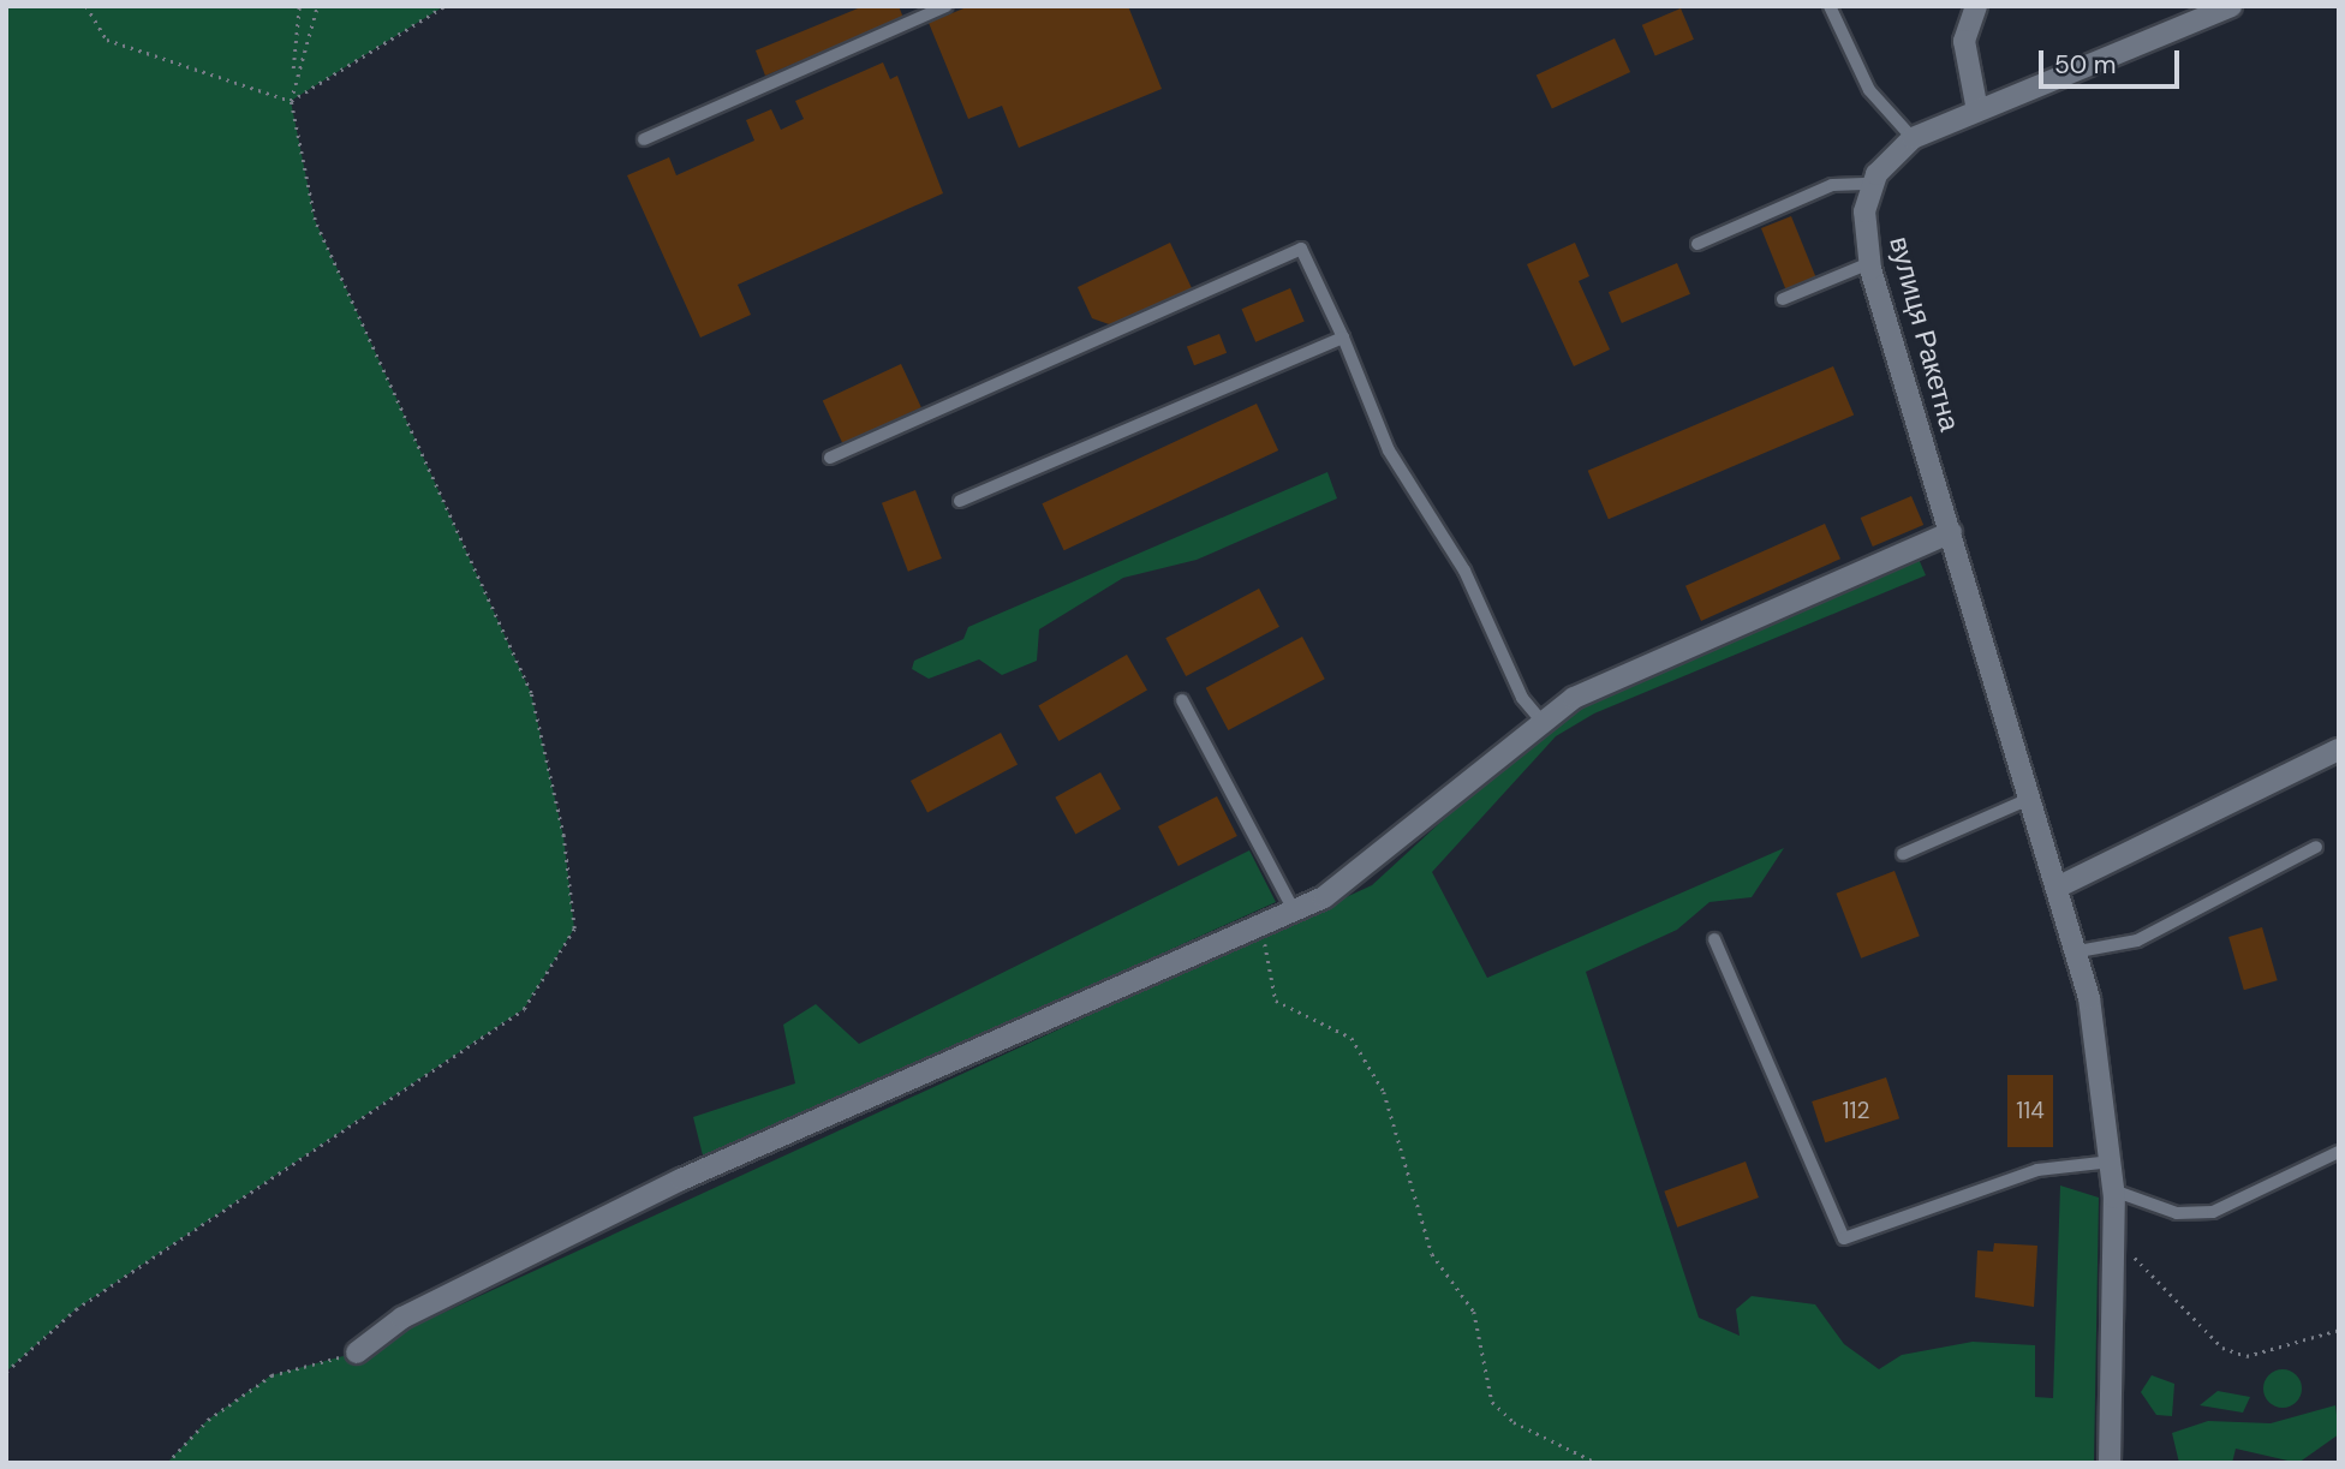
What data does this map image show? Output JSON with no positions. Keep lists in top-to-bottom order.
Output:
{
  "streets": {
    "street": ["вулиця Ракетна"]
  },
  "house_numbers": ["112", "114"],
  "scale_bar": "50 m"
}
